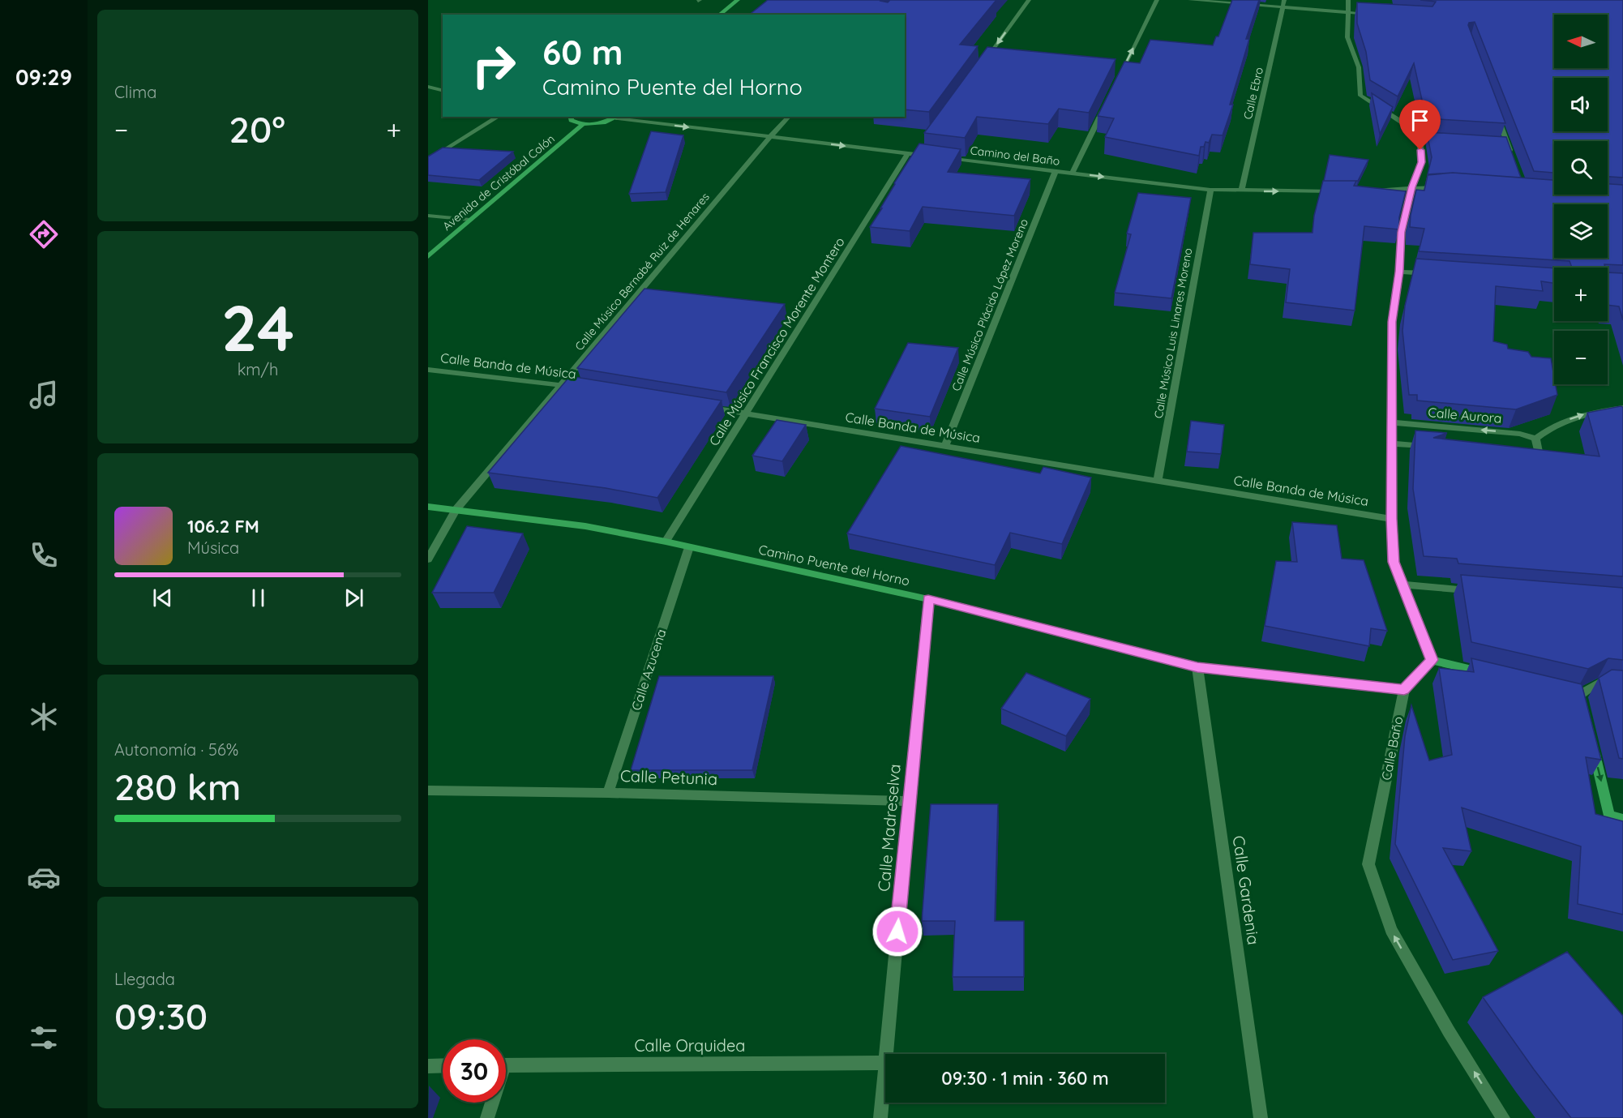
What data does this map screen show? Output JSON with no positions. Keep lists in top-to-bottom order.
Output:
{
  "streets": {
    "street": [
      "Calle Ebro",
      "Camino del Baño",
      "Avenida de Cristóbal Colón",
      "Calle Músico Bernabé Ruiz de Henares",
      "Calle Músico Plácido López Moreno",
      "Calle Músico Luis Linares Moreno",
      "Calle Músico Francisco Morente Montero",
      "Calle Banda de Música",
      "Calle Aurora",
      "Camino Puente del Horno",
      "Calle Azucena",
      "Calle Baño",
      "Calle Petunia",
      "Calle Madreselva",
      "Calle Gardenia",
      "Calle Orquidea"
    ]
  },
  "crossings": [
    ["Calle Ebro", "Camino del Baño"],
    ["Camino del Baño", "Calle Músico Plácido López Moreno"],
    ["Camino del Baño", "Calle Músico Luis Linares Moreno"],
    ["Calle Músico Bernabé Ruiz de Henares", "Calle Banda de Música"],
    ["Calle Músico Bernabé Ruiz de Henares", "Camino Puente del Horno"],
    ["Calle Músico Plácido López Moreno", "Calle Banda de Música"],
    ["Calle Músico Luis Linares Moreno", "Calle Banda de Música"],
    ["Calle Músico Francisco Morente Montero", "Calle Banda de Música"],
    ["Calle Músico Francisco Morente Montero", "Camino Puente del Horno"],
    ["Camino Puente del Horno", "Calle Azucena"],
    ["Camino Puente del Horno", "Calle Baño"],
    ["Camino Puente del Horno", "Calle Madreselva"],
    ["Camino Puente del Horno", "Calle Gardenia"],
    ["Calle Azucena", "Calle Petunia"],
    ["Calle Petunia", "Calle Madreselva"],
    ["Calle Madreselva", "Calle Orquidea"]
  ],
  "one_way": ["Camino del Baño", "Calle Aurora", "Calle Baño"],
  "north": "left",
  "page": {
    "tabs": "09:29",
    "tile": [
      "Clima",
      ["24", "km/h"],
      ["Autonomía · 56%", "280 km"],
      ["Llegada", "09:30"]
    ],
    "map_buttons": ["+", "−"],
    "turn": ["60 m", "Camino Puente del Horno"],
    "heat": ["−", "20°", "+"],
    "song": ["106.2 FM", "Música"],
    "limit": "30",
    "trip": "09:30 · 1 min · 360 m"
  }
}
